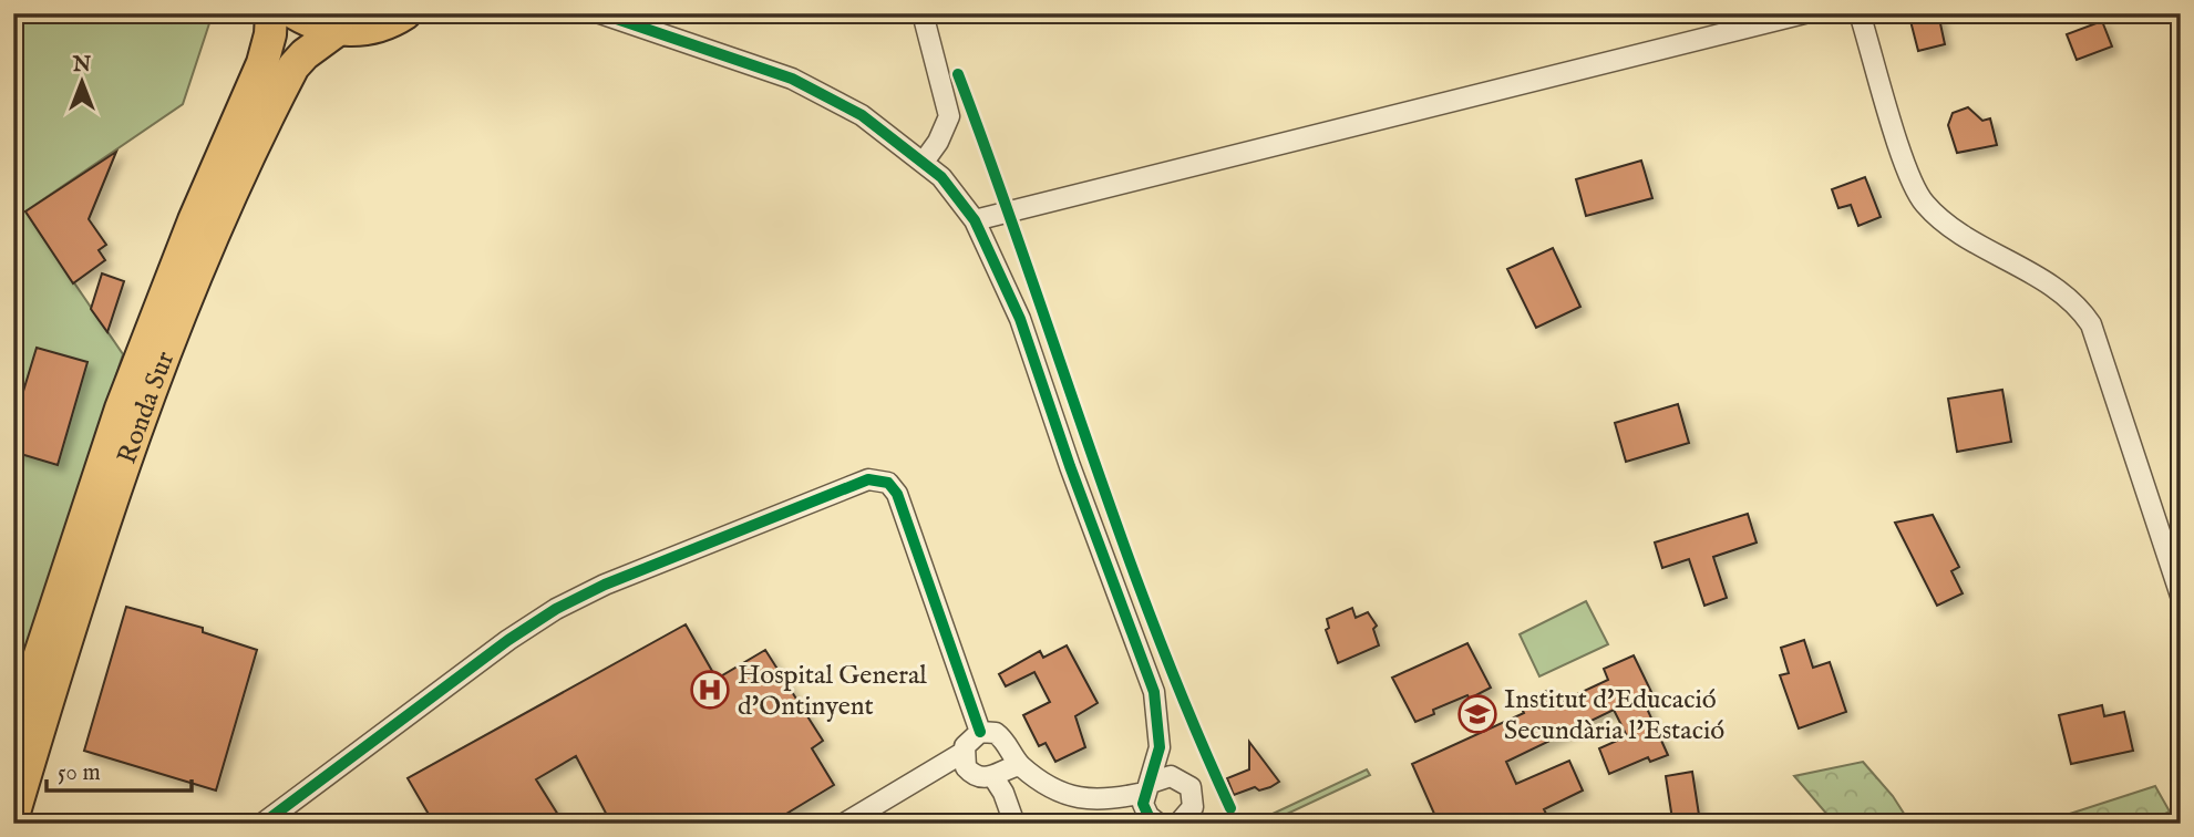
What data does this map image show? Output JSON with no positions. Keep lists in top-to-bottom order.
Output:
{
  "streets": {
    "main road": ["Ronda Sur"]
  },
  "places": {
    "hospital": ["Hospital General d'Ontinyent"],
    "school or university": ["Institut d'Educació Secundària l'Estació"]
  },
  "scale_bar": "50 m",
  "north": "top"
}
